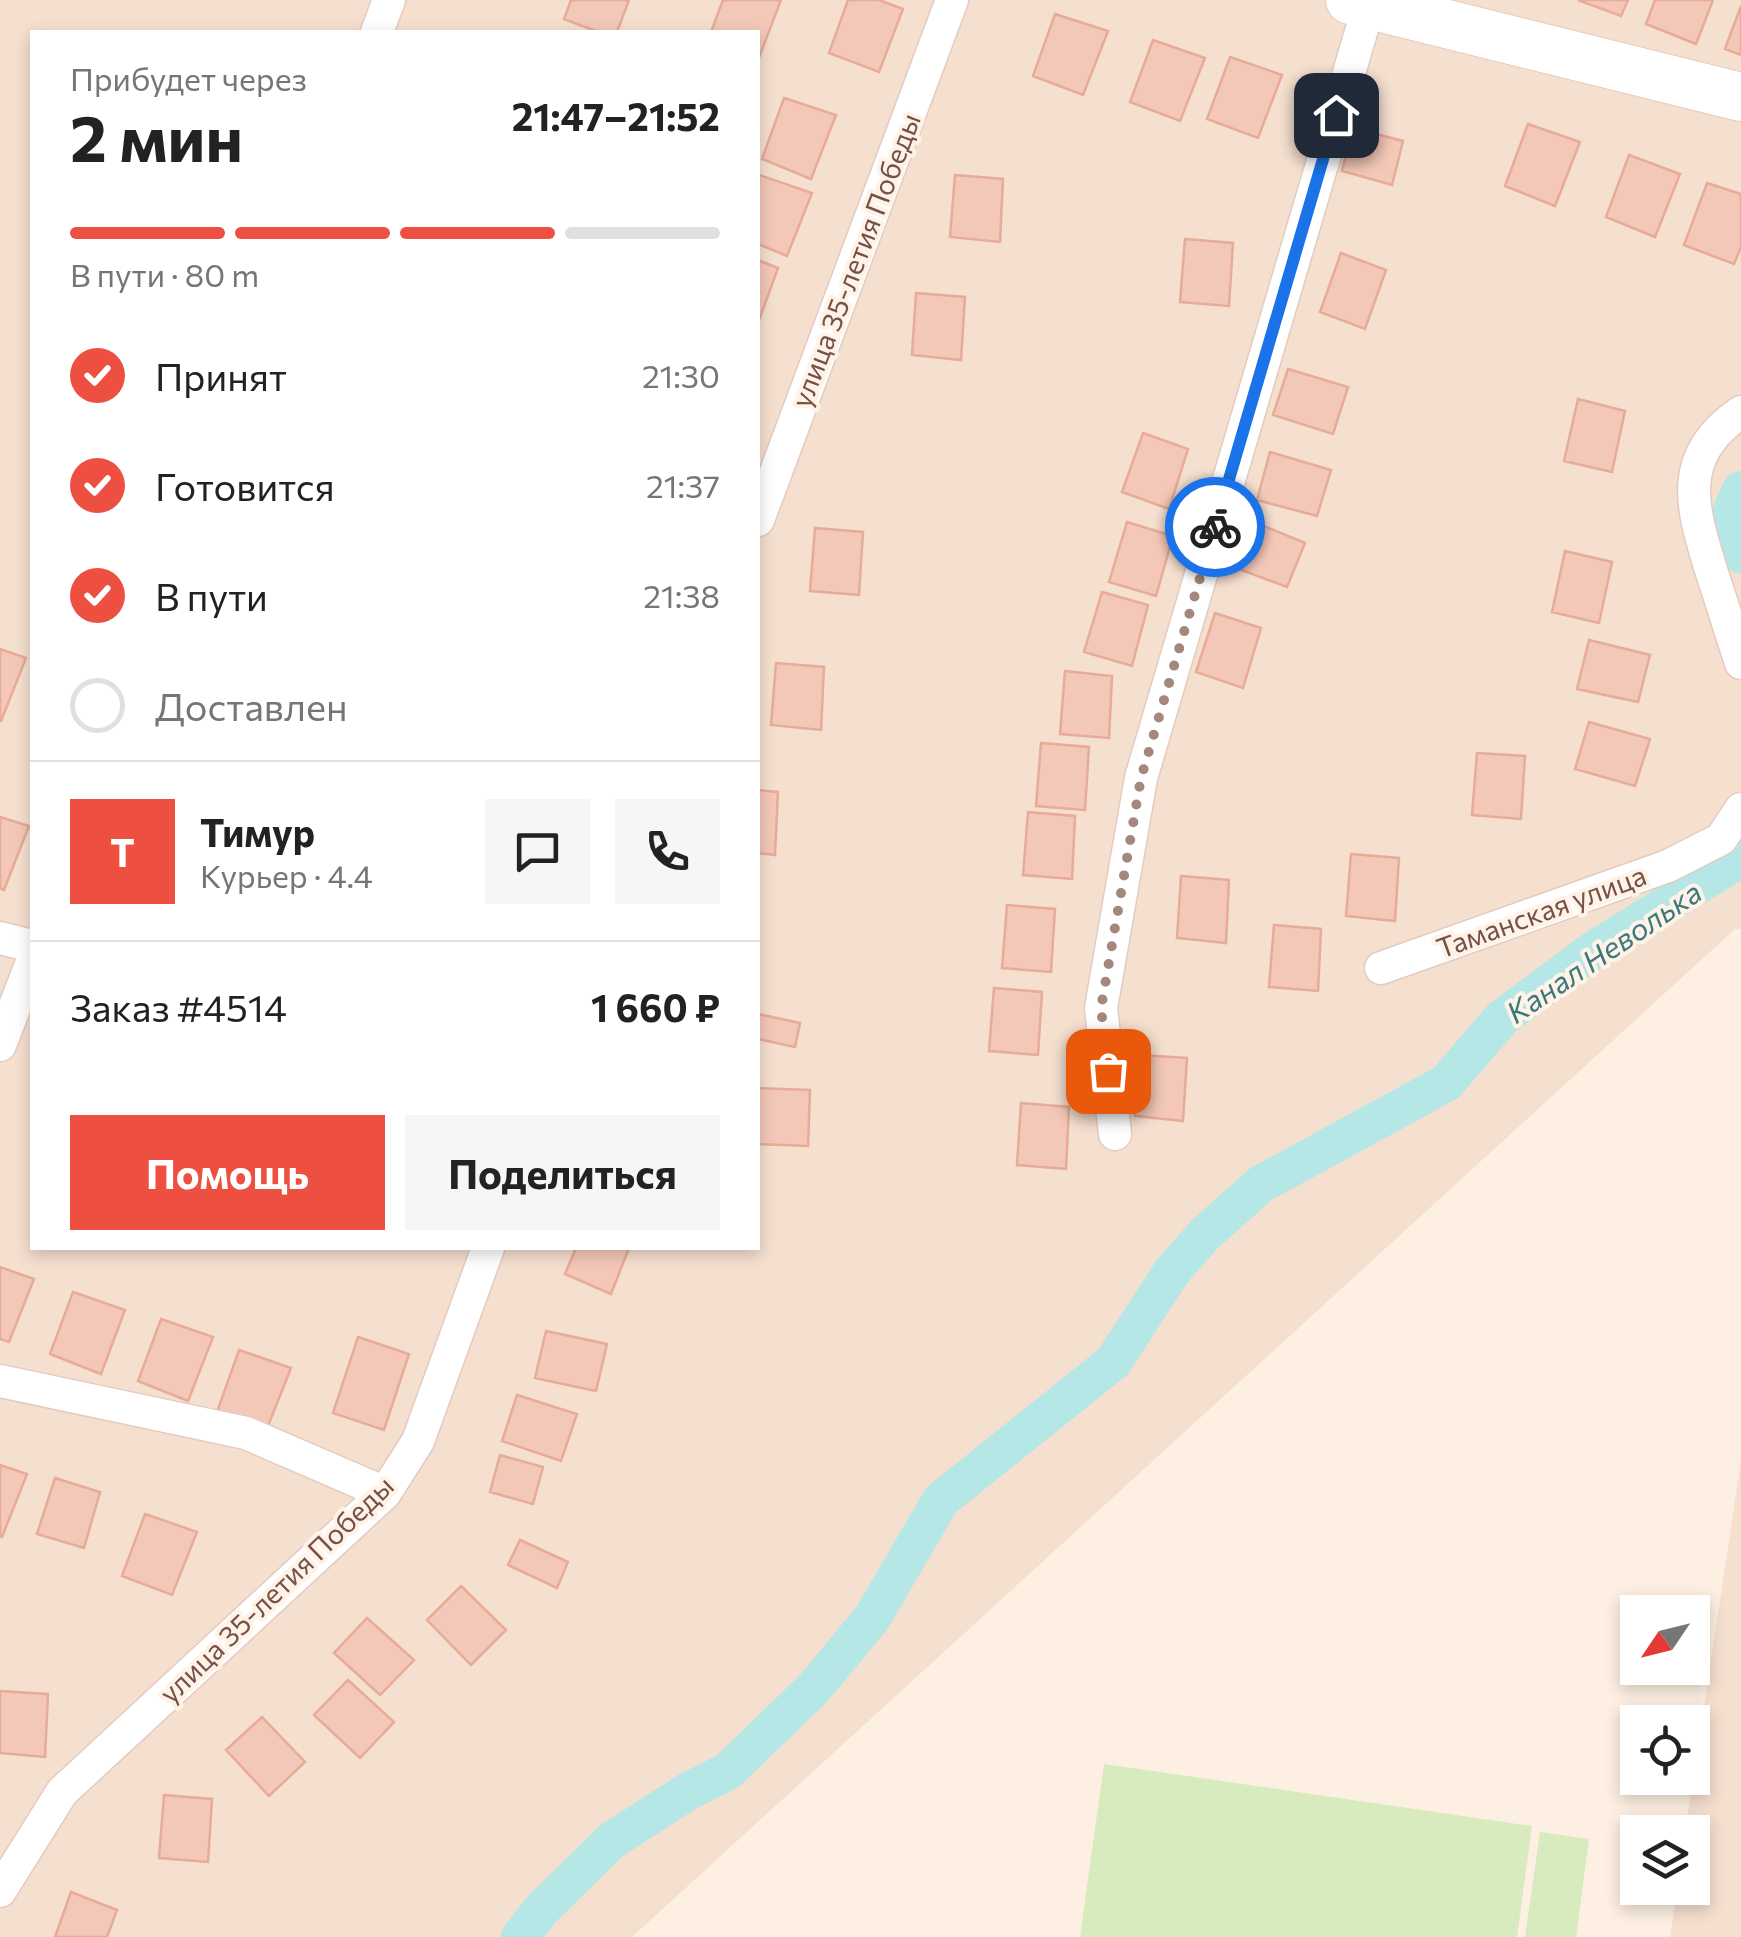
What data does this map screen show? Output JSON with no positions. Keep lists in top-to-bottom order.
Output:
{
  "streets": {
    "street": ["улица 35-летия Победы", "Таманская улица"]
  },
  "water": ["Канал Неволька"],
  "north": "bottom left",
  "page": {
    "heading": ["2 мин", "Прибудет через", "21:47–21:52"],
    "panel": [
      "Тимур",
      "Курьер · 4.4",
      "Заказ #4514",
      "1 660 ₽"
    ],
    "bar": "В пути · 80 m",
    "list": [
      ["Принят", "21:30"],
      ["Готовится", "21:37"],
      ["В пути", "21:38"],
      "Доставлен"
    ],
    "round": "Т",
    "buttons": ["Помощь", "Поделиться"]
  }
}
